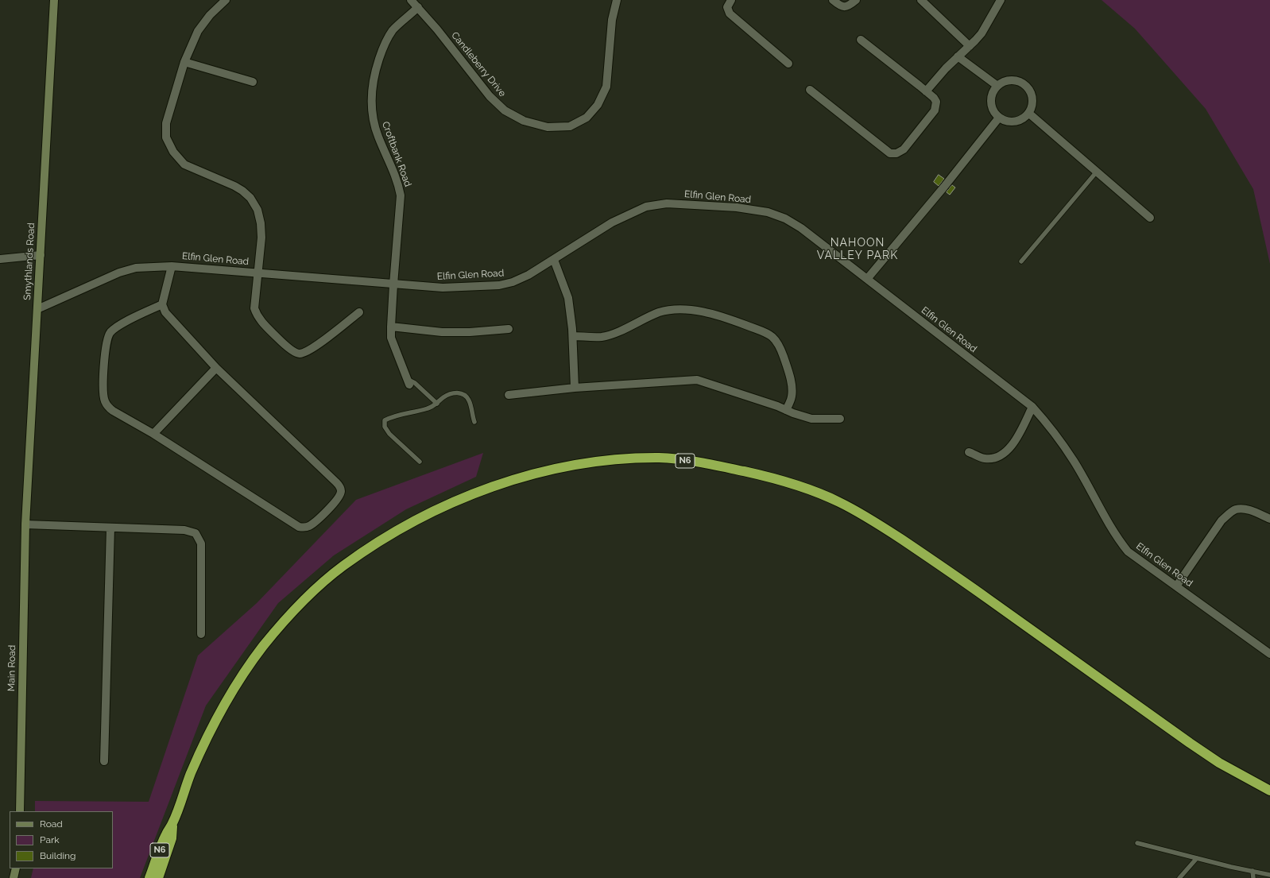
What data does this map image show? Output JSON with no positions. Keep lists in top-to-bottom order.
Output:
{
  "streets": {
    "highway": ["N6"],
    "main road": ["Smythlands Road", "Main Road"],
    "street": ["Candleberry Drive", "Croftbank Road", "Elfin Glen Road"]
  },
  "crossings": [
    ["Candleberry Drive", "Croftbank Road"],
    ["Croftbank Road", "Elfin Glen Road"],
    ["Elfin Glen Road", "Smythlands Road"],
    ["Smythlands Road", "Main Road"]
  ],
  "districts": ["NAHOON VALLEY PARK"],
  "legend": ["Road", "Park", "Building"]
}
